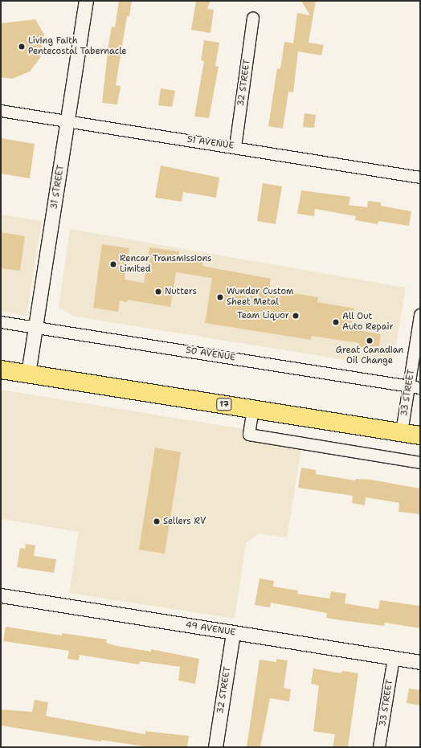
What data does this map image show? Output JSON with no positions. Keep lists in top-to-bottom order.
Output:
{
  "streets": {
    "main road": ["17"],
    "street": [
      "32 STREET",
      "51 AVENUE",
      "31 STREET",
      "50 AVENUE",
      "33 STREET",
      "49 AVENUE"
    ]
  },
  "crossings": [
    ["32 STREET", "51 AVENUE"],
    ["32 STREET", "49 AVENUE"],
    ["51 AVENUE", "31 STREET"],
    ["31 STREET", "50 AVENUE"],
    ["31 STREET", "17"],
    ["50 AVENUE", "33 STREET"],
    ["33 STREET", "17"],
    ["33 STREET", "49 AVENUE"]
  ],
  "places": [
    "Living Faith Pentecostal Tabernacle",
    "Rencar Transmissions Limited",
    "Nutters",
    "Wunder Custom Sheet Metal",
    "Team Liquor",
    "All Out Auto Repair",
    "Great Canadian Oil Change",
    "Sellers RV"
  ]
}
